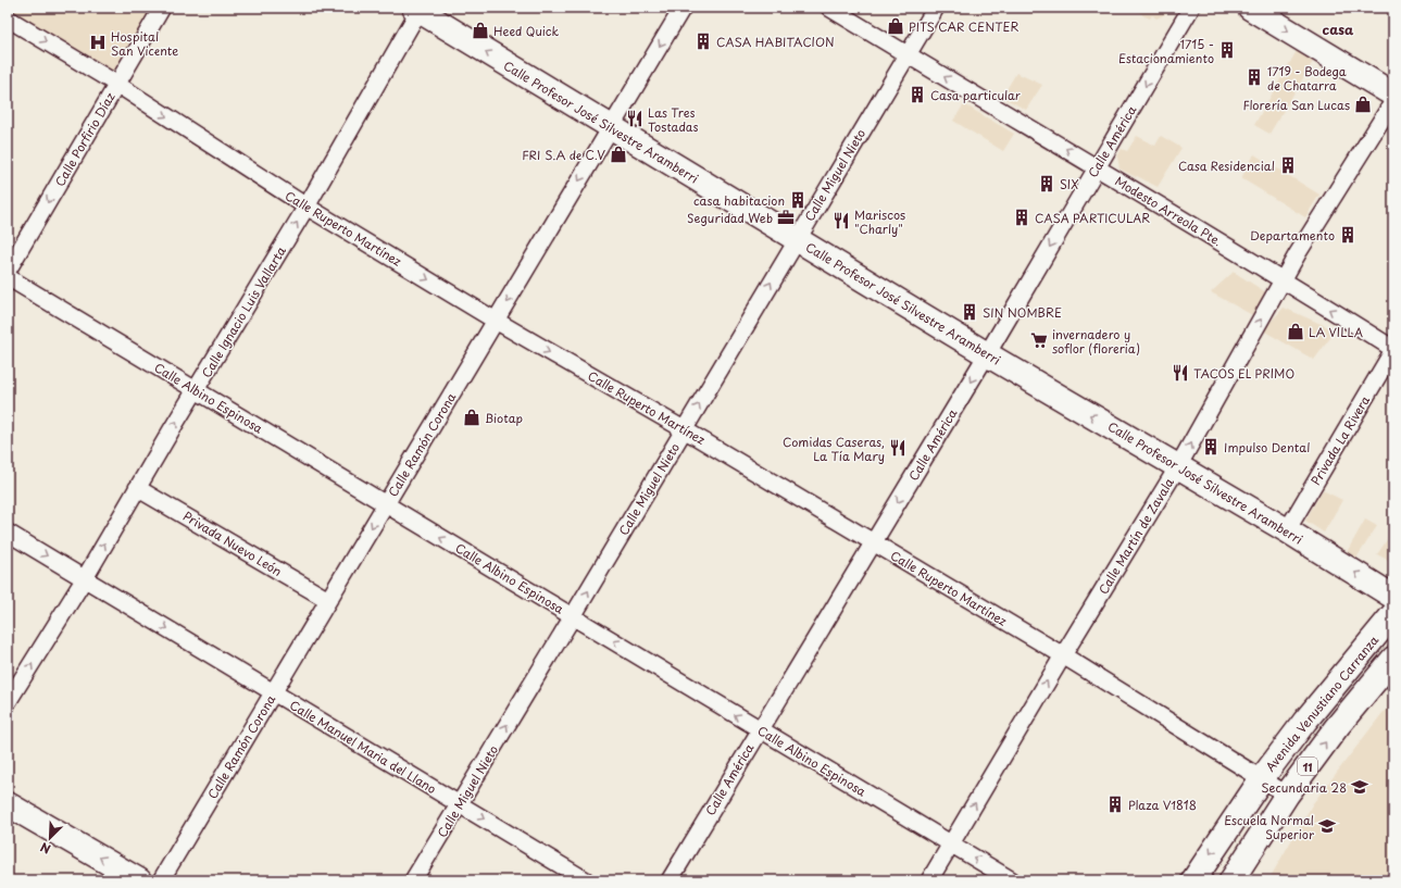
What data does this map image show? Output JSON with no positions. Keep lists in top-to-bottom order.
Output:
{
  "streets": {
    "main road": ["Calle Profesor José Silvestre Aramberri", "Avenida Venustiano Carranza", "11"],
    "street": [
      "Calle Porfirio Díaz",
      "Calle América",
      "Calle Miguel Nieto",
      "Modesto Arreola Pte.",
      "Calle Ruperto Martínez",
      "Calle Ignacio Luis Vallarta",
      "Calle Albino Espinosa",
      "Privada La Rivera",
      "Calle Ramón Corona",
      "Calle Martín de Zavala",
      "Privada Nuevo León",
      "Calle Manuel Maria del Llano"
    ]
  },
  "crossings": [
    ["Calle Profesor José Silvestre Aramberri", "Calle América"],
    ["Calle Profesor José Silvestre Aramberri", "Calle Miguel Nieto"],
    ["Calle Profesor José Silvestre Aramberri", "Calle Ignacio Luis Vallarta"],
    ["Calle Profesor José Silvestre Aramberri", "Privada La Rivera"],
    ["Calle Profesor José Silvestre Aramberri", "Calle Ramón Corona"],
    ["Calle Profesor José Silvestre Aramberri", "Calle Martín de Zavala"],
    ["Calle Porfirio Díaz", "Calle Ruperto Martínez"],
    ["Calle América", "Modesto Arreola Pte."],
    ["Calle América", "Calle Ruperto Martínez"],
    ["Calle América", "Calle Albino Espinosa"],
    ["Calle Miguel Nieto", "Modesto Arreola Pte."],
    ["Calle Miguel Nieto", "Calle Ruperto Martínez"],
    ["Calle Miguel Nieto", "Calle Albino Espinosa"],
    ["Calle Miguel Nieto", "Calle Manuel Maria del Llano"],
    ["Modesto Arreola Pte.", "Privada La Rivera"],
    ["Modesto Arreola Pte.", "Calle Martín de Zavala"],
    ["Calle Ruperto Martínez", "Calle Ignacio Luis Vallarta"],
    ["Calle Ruperto Martínez", "Calle Ramón Corona"],
    ["Calle Ruperto Martínez", "Calle Martín de Zavala"],
    ["Calle Ruperto Martínez", "Avenida Venustiano Carranza"],
    ["Calle Ruperto Martínez", "11"],
    ["Calle Ignacio Luis Vallarta", "Calle Albino Espinosa"],
    ["Calle Ignacio Luis Vallarta", "Privada Nuevo León"],
    ["Calle Ignacio Luis Vallarta", "Calle Manuel Maria del Llano"],
    ["Calle Albino Espinosa", "Calle Ramón Corona"],
    ["Calle Albino Espinosa", "Calle Martín de Zavala"],
    ["Calle Ramón Corona", "Privada Nuevo León"],
    ["Calle Ramón Corona", "Calle Manuel Maria del Llano"]
  ],
  "one_way": [
    "Calle Profesor José Silvestre Aramberri",
    "Calle Porfirio Díaz",
    "Calle América",
    "Calle Miguel Nieto",
    "Modesto Arreola Pte.",
    "Calle Ruperto Martínez",
    "Calle Ignacio Luis Vallarta",
    "Calle Albino Espinosa",
    "Calle Ramón Corona",
    "Calle Martín de Zavala",
    "Calle Manuel Maria del Llano"
  ],
  "districts": ["casa"],
  "places": {
    "shop": [
      "PITS CAR CENTER",
      "Heed Quick",
      "Florería San Lucas",
      "FRI S.A de C.V",
      "LA VILLA",
      "Biotap"
    ],
    "building": [
      "CASA HABITACION",
      "1715 - Estacionamiento",
      "1719 - Bodega de Chatarra",
      "Casa particular",
      "Casa Residencial",
      "SIX",
      "casa habitacion",
      "CASA PARTICULAR",
      "Departamento",
      "SIN NOMBRE",
      "Impulso Dental",
      "Plaza V1818"
    ],
    "hospital": ["Hospital San Vicente"],
    "restaurant": [
      "Las Tres Tostadas",
      "Mariscos \"Charly\"",
      "TACOS EL PRIMO",
      "Comidas Caseras, La Tía Mary"
    ],
    "office": ["Seguridad Web"],
    "supermarket": ["invernadero y soflor (floreria)"],
    "school or university": ["Secundaria 28", "Escuela Normal Superior"]
  },
  "north": "bottom left"
}
